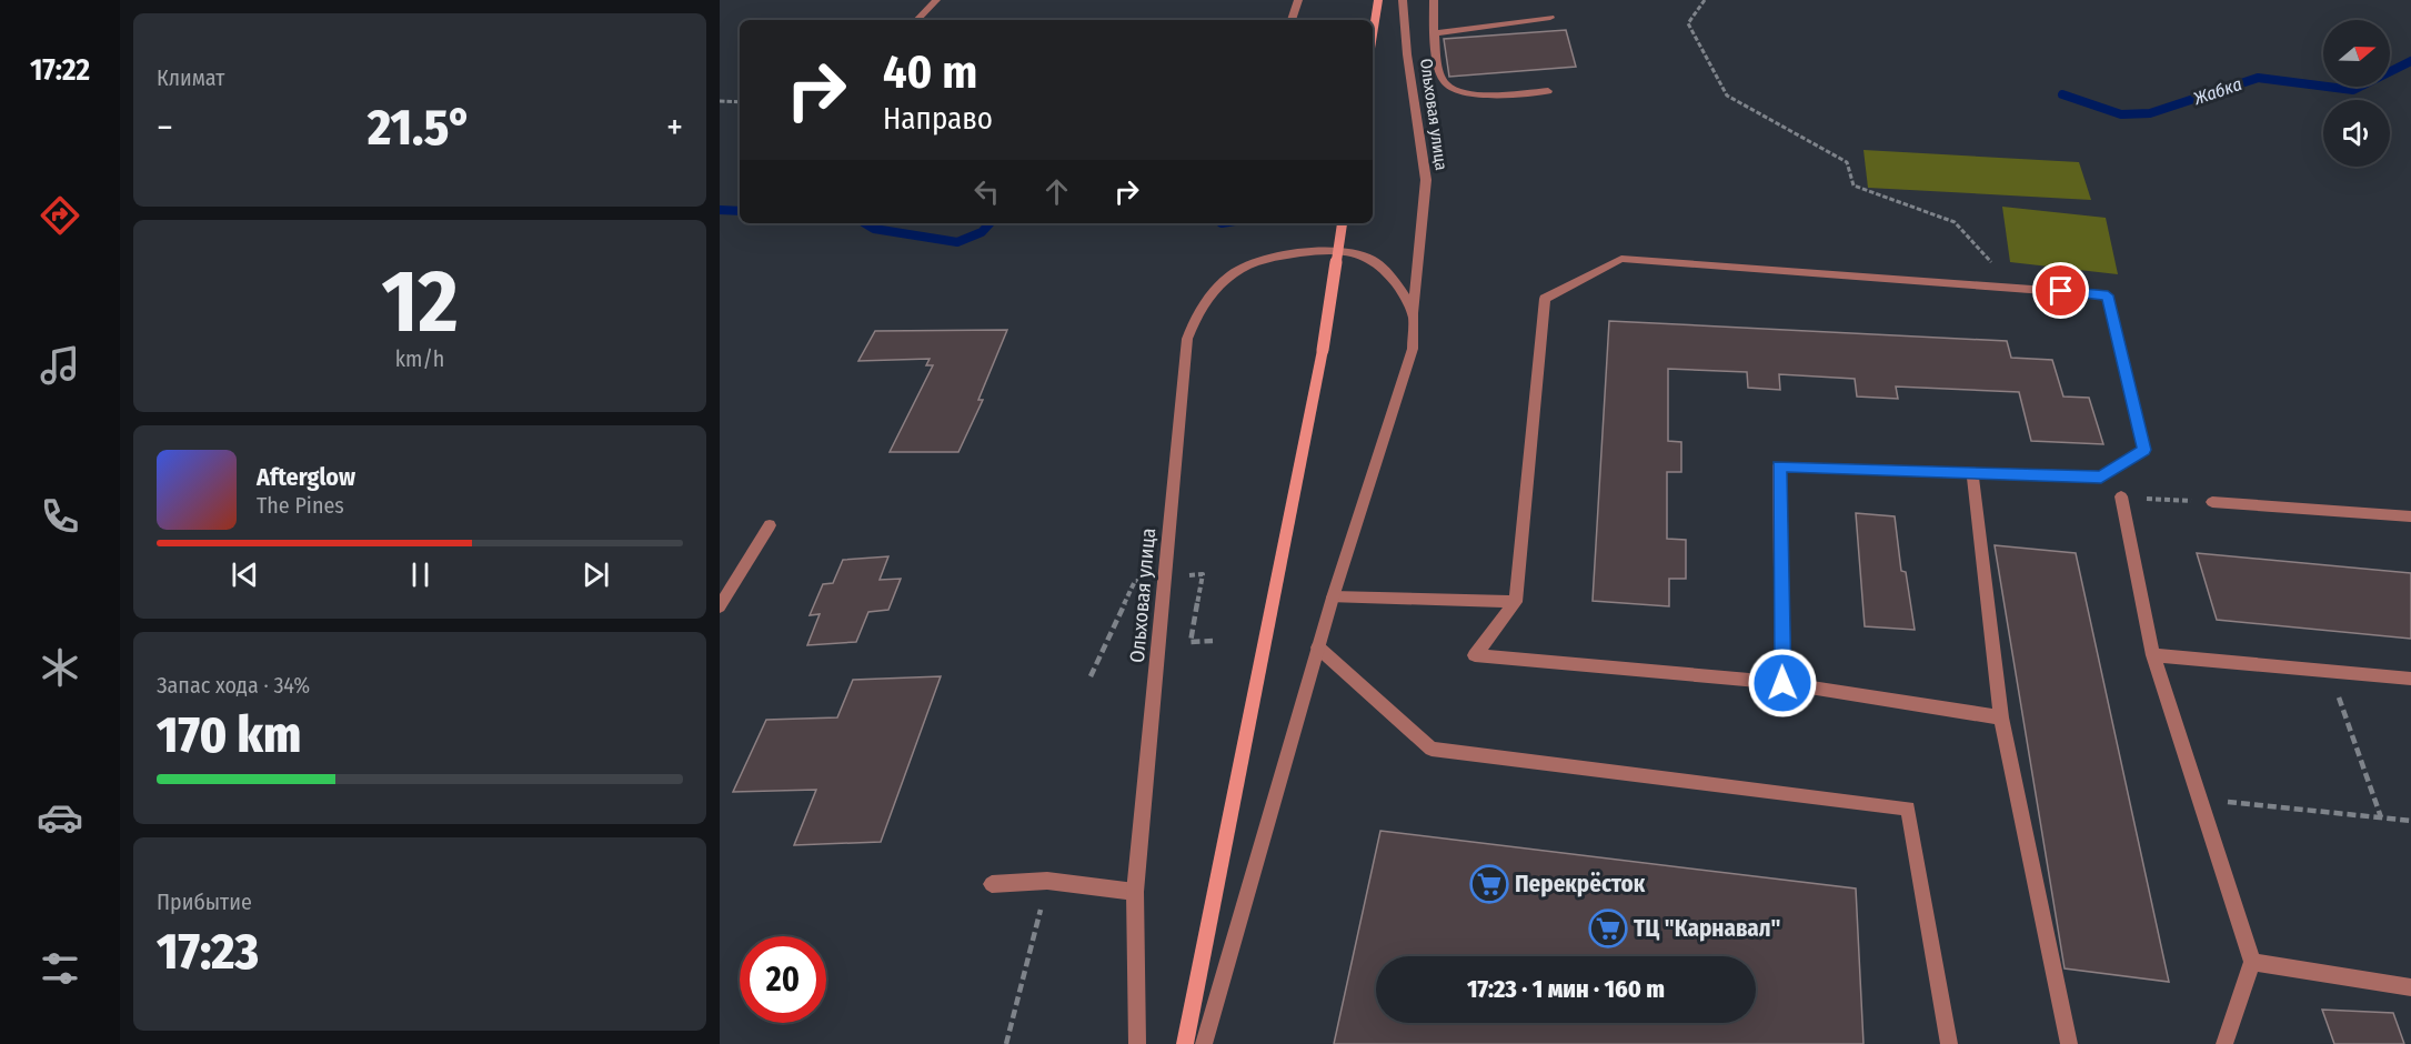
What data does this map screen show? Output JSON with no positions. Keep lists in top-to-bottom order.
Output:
{
  "streets": {
    "street": ["Ольховая улица"]
  },
  "water": ["Жабка"],
  "places": {
    "supermarket": ["Перекрёсток", "ТЦ \"Карнавал\""]
  },
  "north": "right",
  "page": {
    "tabs": "17:22",
    "tile": [
      "Климат",
      ["12", "km/h"],
      ["Запас хода · 34%", "170 km"],
      ["Прибытие", "17:23"]
    ],
    "turn": ["40 m", "Направо"],
    "heat": ["−", "21.5°", "+"],
    "song": ["Afterglow", "The Pines"],
    "limit": "20",
    "trip": "17:23 · 1 мин · 160 m"
  }
}
